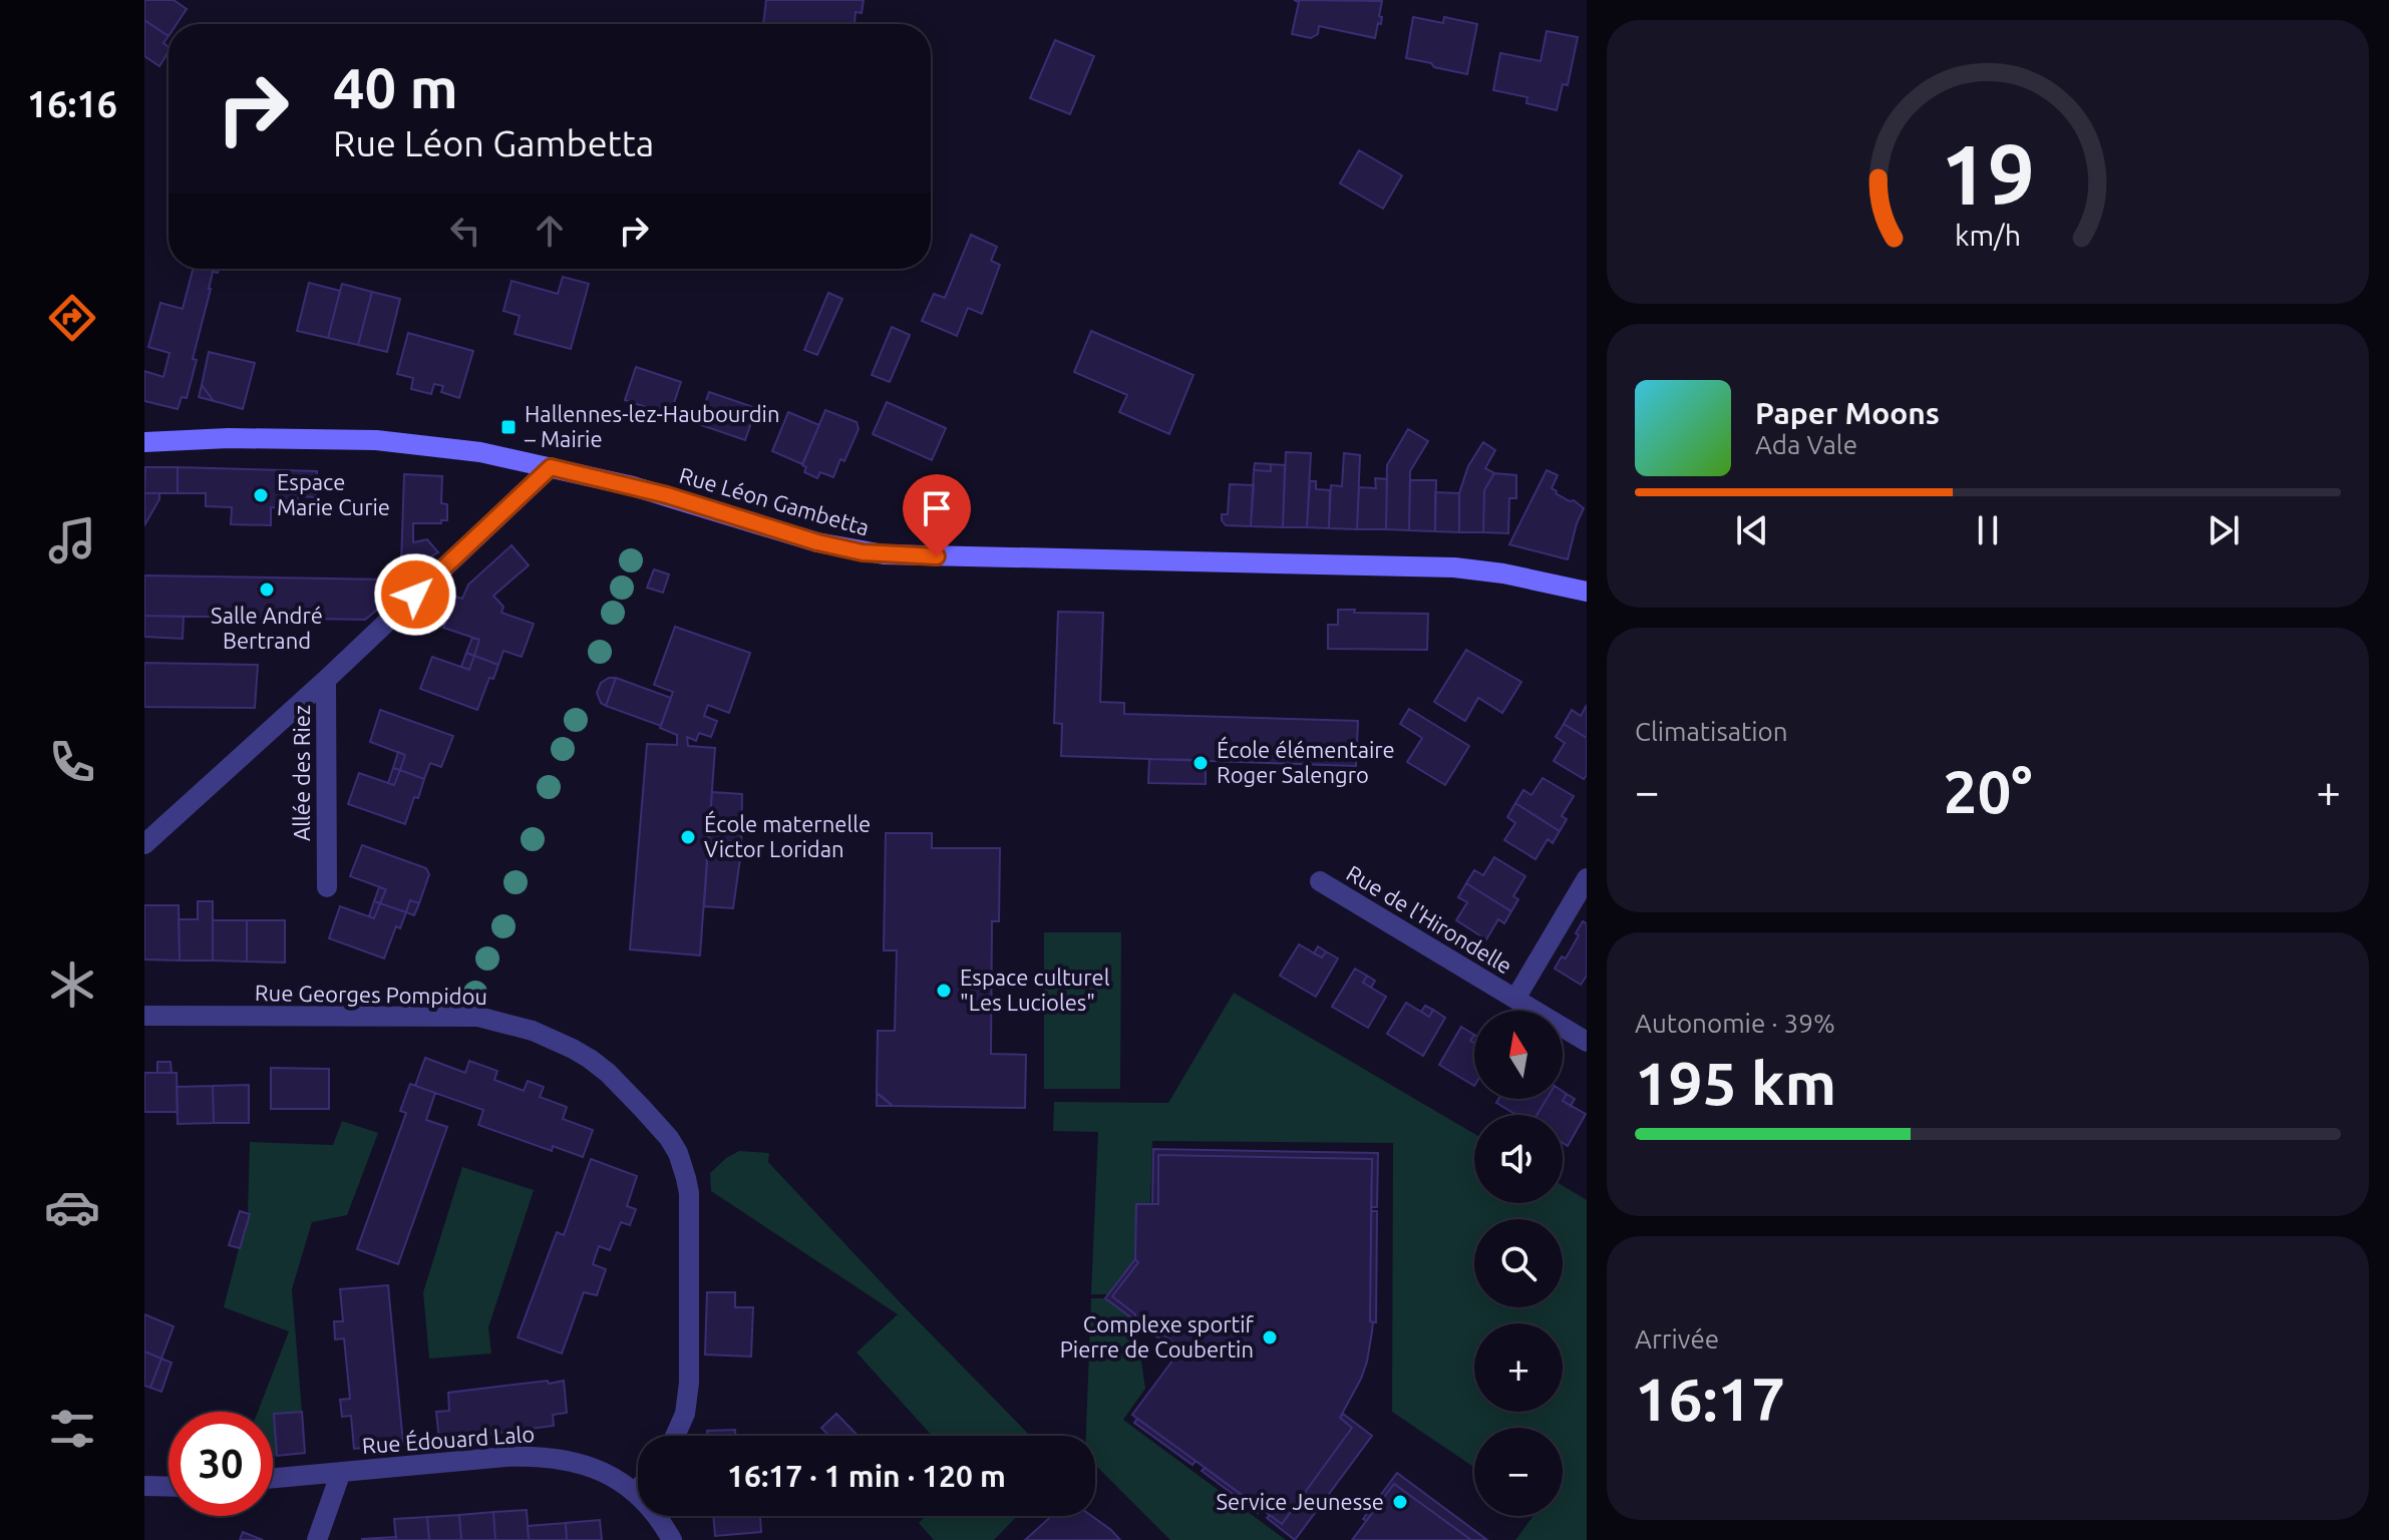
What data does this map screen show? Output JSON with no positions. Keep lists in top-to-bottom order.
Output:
{
  "streets": {
    "street": [
      "Rue Léon Gambetta",
      "Allée des Riez",
      "Rue de l'Hirondelle",
      "Rue Georges Pompidou",
      "Rue Édouard Lalo"
    ]
  },
  "crossings": [
    ["Rue Léon Gambetta", "Allée des Riez"]
  ],
  "places": {
    "transit": ["Hallennes-lez-Haubourdin – Mairie"],
    "other": [
      "Espace Marie Curie",
      "Salle André Bertrand",
      "École élémentaire Roger Salengro",
      "École maternelle Victor Loridan",
      "Espace culturel \"Les Lucioles\"",
      "Complexe sportif Pierre de Coubertin",
      "Service Jeunesse"
    ]
  },
  "north": "top",
  "page": {
    "tabs": "16:16",
    "turn": ["40 m", "Rue Léon Gambetta"],
    "song": ["Paper Moons", "Ada Vale"],
    "tile": [
      "Climatisation",
      ["Autonomie · 39%", "195 km"],
      ["Arrivée", "16:17"]
    ],
    "heat": ["−", "20°", "+"],
    "map_buttons": ["+", "−"],
    "limit": "30",
    "trip": "16:17 · 1 min · 120 m",
    "gauge": ["19", "km/h"]
  }
}
